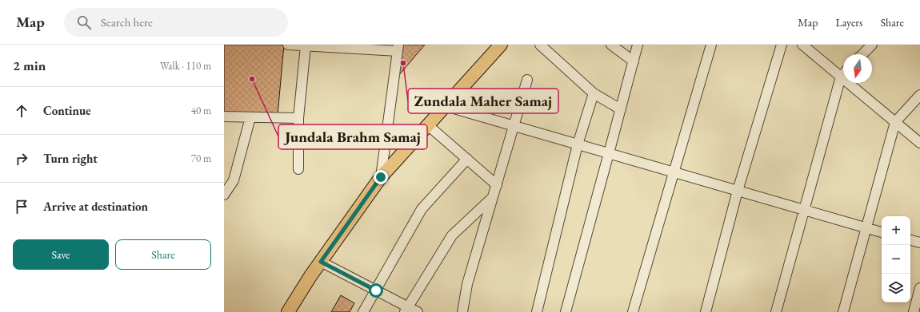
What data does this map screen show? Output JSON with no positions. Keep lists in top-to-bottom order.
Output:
{
  "places": ["Zundala Maher Samaj", "Jundala Brahm Samaj"],
  "north": "bottom",
  "page": {
    "header": "Map",
    "search": "Search here",
    "nav": ["Map", "Layers", "Share"],
    "heading": ["2 min", "Walk · 110 m"],
    "list": [
      ["Continue", "40 m"],
      ["Turn right", "70 m"],
      "Arrive at destination"
    ],
    "map_buttons": ["+", "−"],
    "buttons": ["Save", "Share"]
  }
}
